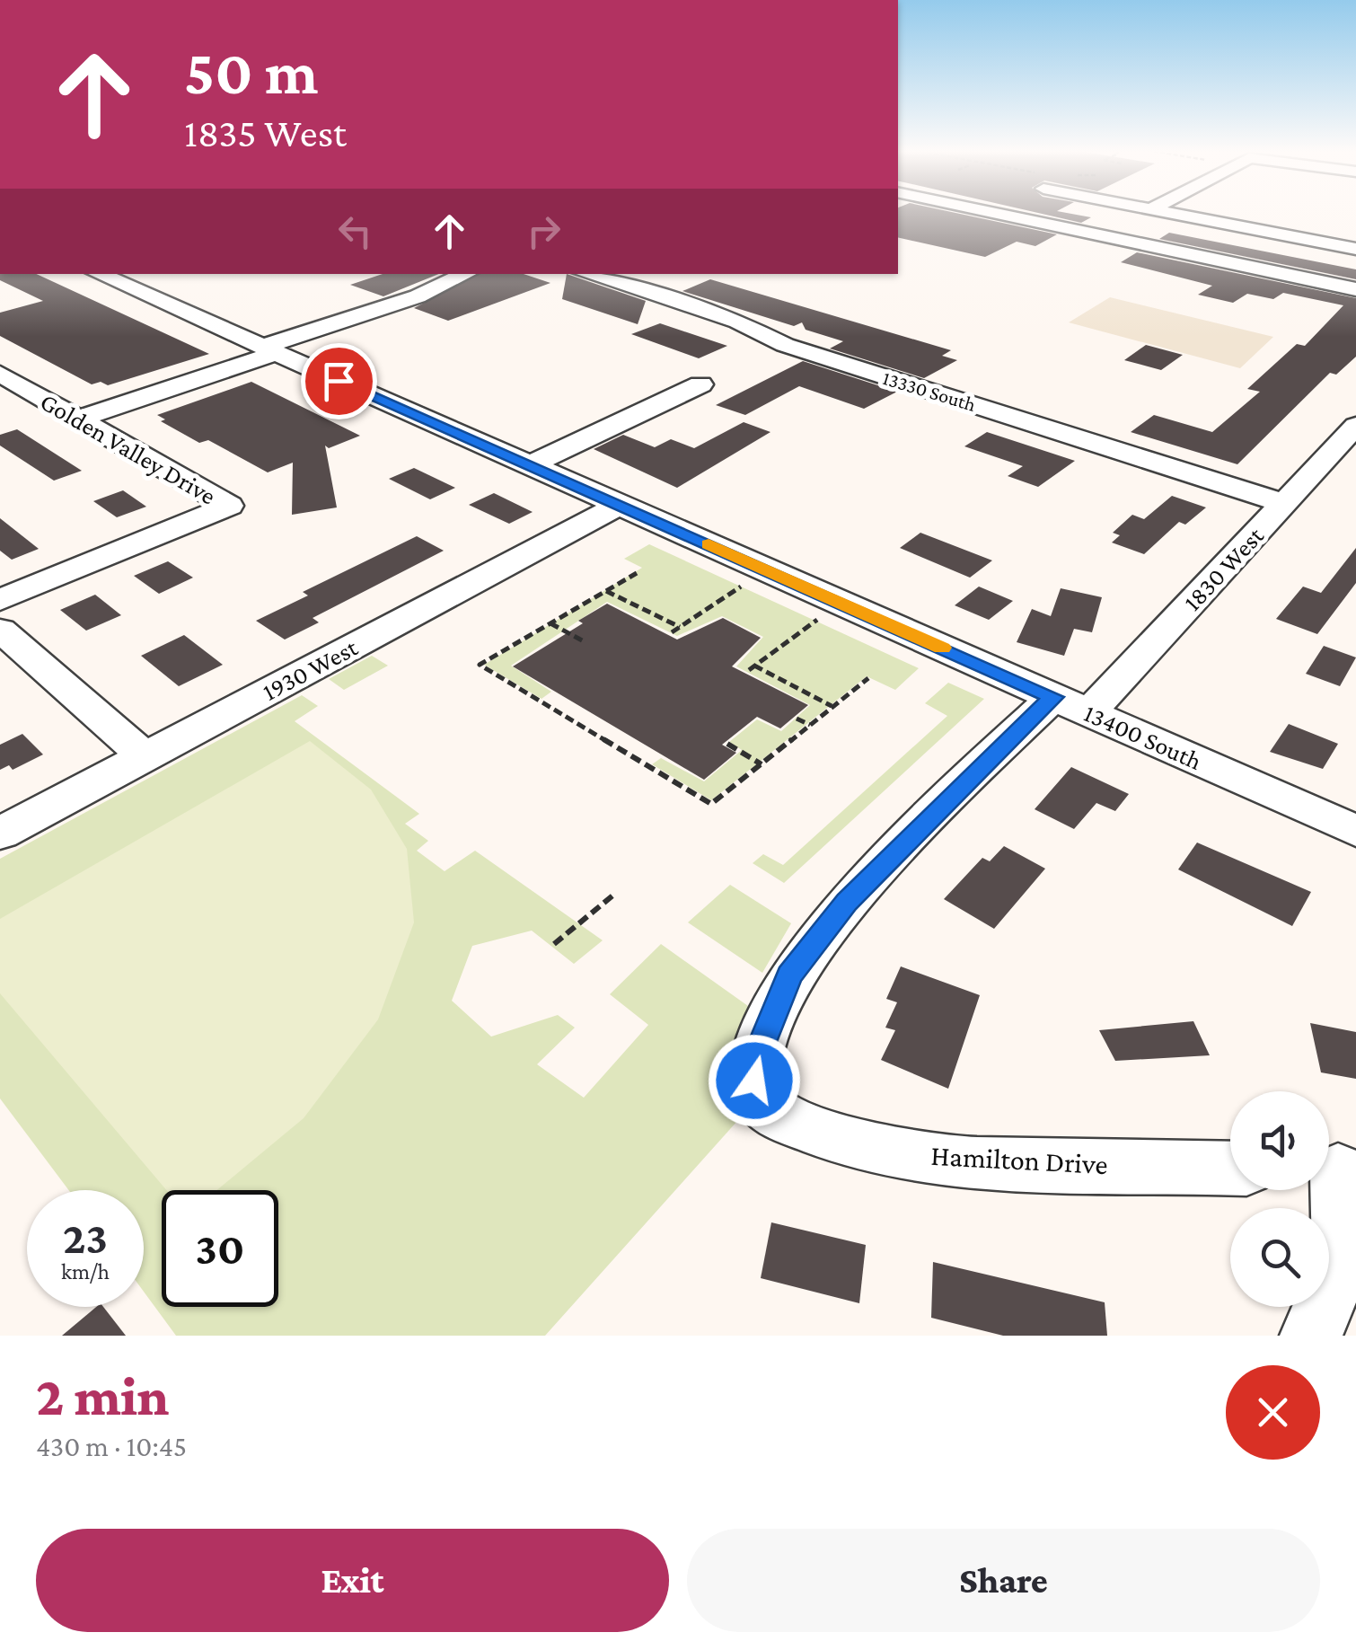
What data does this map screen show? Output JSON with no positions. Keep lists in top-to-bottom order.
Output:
{
  "streets": {
    "street": [
      "13330 South",
      "Golden Valley Drive",
      "1830 West",
      "1930 West",
      "13400 South",
      "Hamilton Drive"
    ]
  },
  "crossings": [
    ["13330 South", "1830 West"],
    ["1830 West", "13400 South"],
    ["1830 West", "Hamilton Drive"],
    ["1930 West", "13400 South"]
  ],
  "page": {
    "turn": ["50 m", "1835 West"],
    "speed": "23 km/h",
    "limit": "30",
    "heading": ["2 min", "430 m · 10:45"],
    "buttons": ["Exit", "Share"]
  }
}
